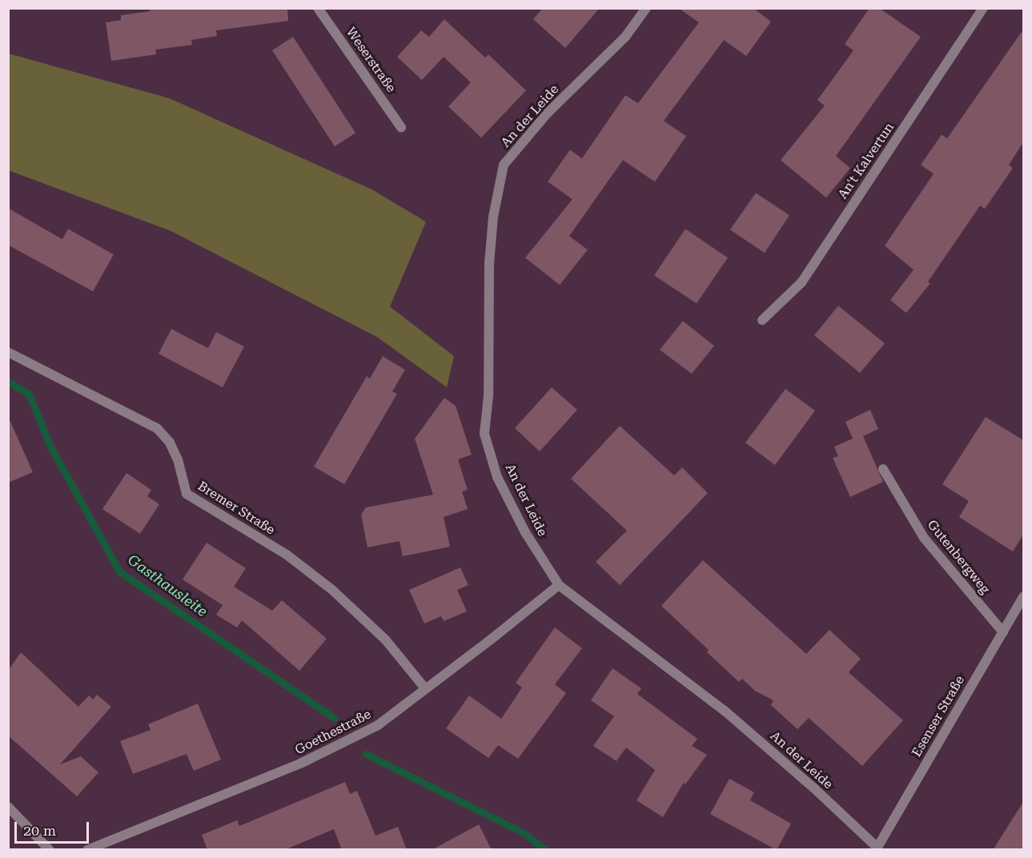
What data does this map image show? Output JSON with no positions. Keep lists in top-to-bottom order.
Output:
{
  "streets": {
    "street": [
      "Weserstraße",
      "An der Leide",
      "An't Kalvertun",
      "Bremer Straße",
      "Gutenbergweg",
      "Esenser Straße",
      "Goethestraße"
    ]
  },
  "crossings": [
    ["An der Leide", "Esenser Straße"],
    ["An der Leide", "Goethestraße"],
    ["Bremer Straße", "Goethestraße"],
    ["Gutenbergweg", "Esenser Straße"]
  ],
  "water": ["Gasthausleite"],
  "scale_bar": "20 m"
}
